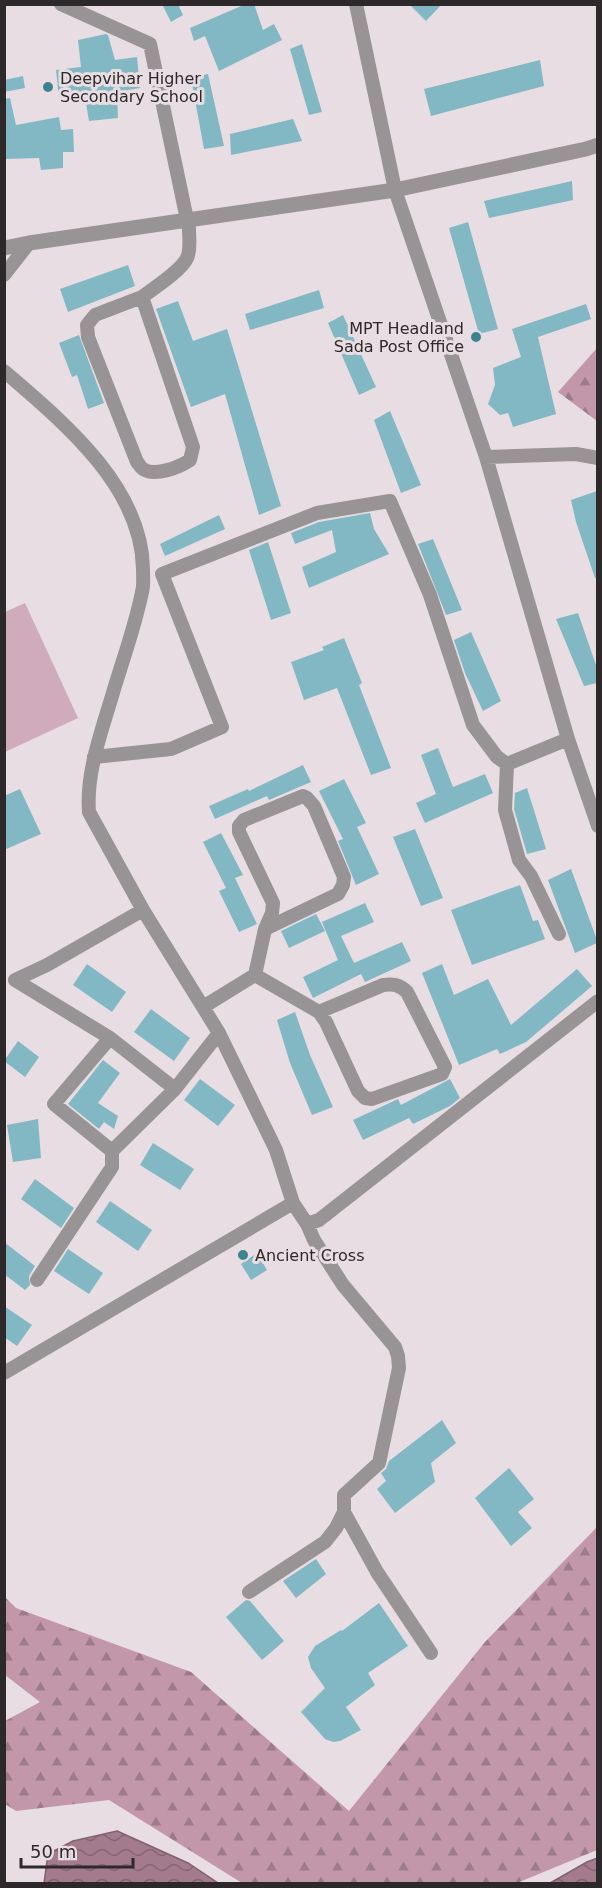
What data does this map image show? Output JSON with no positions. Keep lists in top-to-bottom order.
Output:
{
  "places": ["Deepvihar Higher Secondary School", "MPT Headland Sada Post Office", "Ancient Cross"],
  "scale_bar": "50 m"
}
